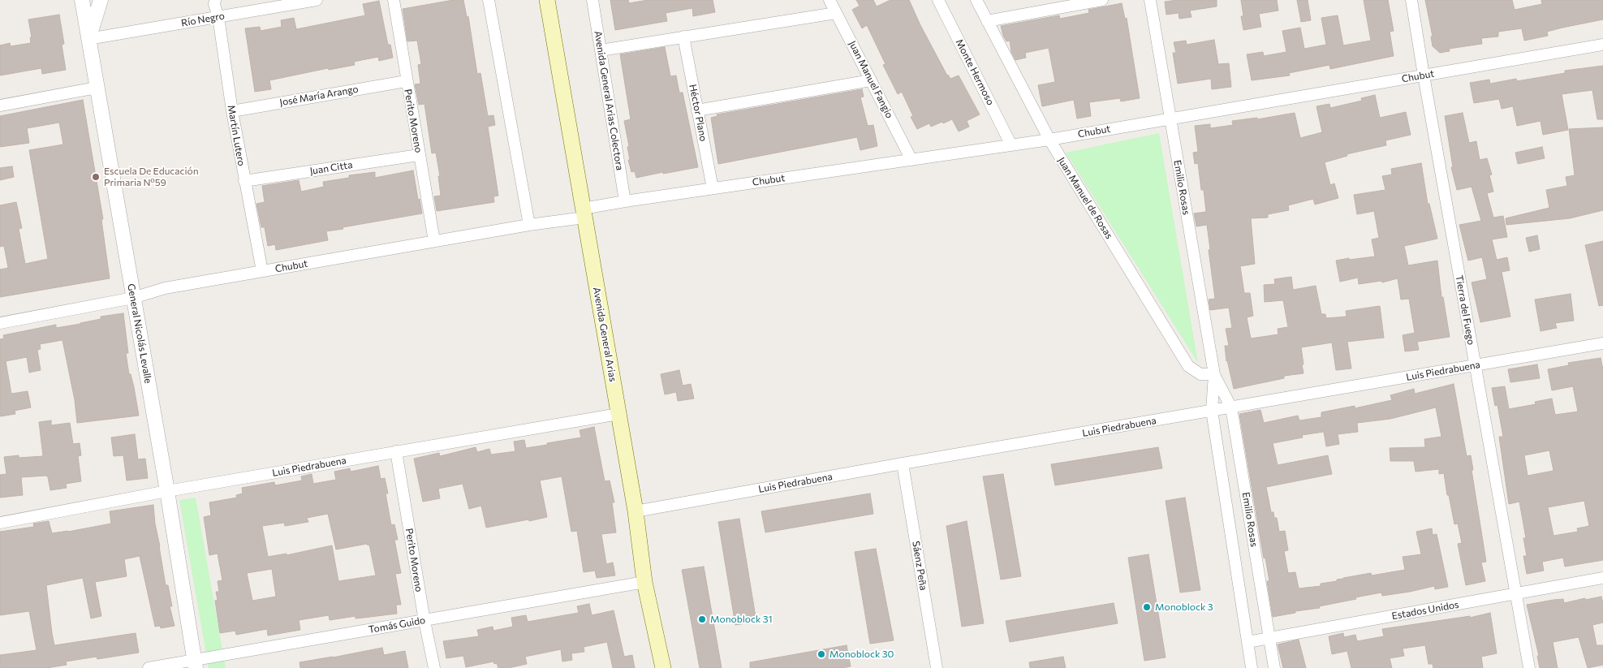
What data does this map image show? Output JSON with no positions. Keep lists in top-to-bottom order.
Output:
{
  "streets": {
    "main road": ["Avenida General Arias"],
    "street": [
      "Río Negro",
      "Monte Hermoso",
      "Chubut",
      "Juan Manuel Fangio",
      "José María Arango",
      "Avenida General Arias Colectora",
      "Héctor Plano",
      "Perito Moreno",
      "Martín Lutero",
      "Juan Citta",
      "Emilio Rosas",
      "Juan Manuel de Rosas",
      "Tierra del Fuego",
      "General Nicolás Levalle",
      "Luis Piedrabuena",
      "Sáenz Peña",
      "Estados Unidos",
      "Tomás Guido"
    ]
  },
  "crossings": [
    ["Río Negro", "Martín Lutero"],
    ["Río Negro", "General Nicolás Levalle"],
    ["Monte Hermoso", "Chubut"],
    ["Chubut", "Juan Manuel Fangio"],
    ["Chubut", "Avenida General Arias Colectora"],
    ["Chubut", "Héctor Plano"],
    ["Chubut", "Perito Moreno"],
    ["Chubut", "Martín Lutero"],
    ["Chubut", "Emilio Rosas"],
    ["Chubut", "Juan Manuel de Rosas"],
    ["Chubut", "Tierra del Fuego"],
    ["Chubut", "General Nicolás Levalle"],
    ["Chubut", "Avenida General Arias"],
    ["José María Arango", "Perito Moreno"],
    ["José María Arango", "Martín Lutero"],
    ["Perito Moreno", "Juan Citta"],
    ["Perito Moreno", "Luis Piedrabuena"],
    ["Perito Moreno", "Tomás Guido"],
    ["Martín Lutero", "Juan Citta"],
    ["Emilio Rosas", "Juan Manuel de Rosas"],
    ["Emilio Rosas", "Luis Piedrabuena"],
    ["Emilio Rosas", "Estados Unidos"],
    ["Tierra del Fuego", "Luis Piedrabuena"],
    ["Tierra del Fuego", "Estados Unidos"],
    ["General Nicolás Levalle", "Luis Piedrabuena"],
    ["General Nicolás Levalle", "Tomás Guido"],
    ["Avenida General Arias", "Luis Piedrabuena"],
    ["Avenida General Arias", "Tomás Guido"],
    ["Luis Piedrabuena", "Sáenz Peña"]
  ],
  "places": [
    "Escuela De Educación Primaria Nº59",
    "Monoblock 3",
    "Monoblock 31",
    "Monoblock 30"
  ]
}
